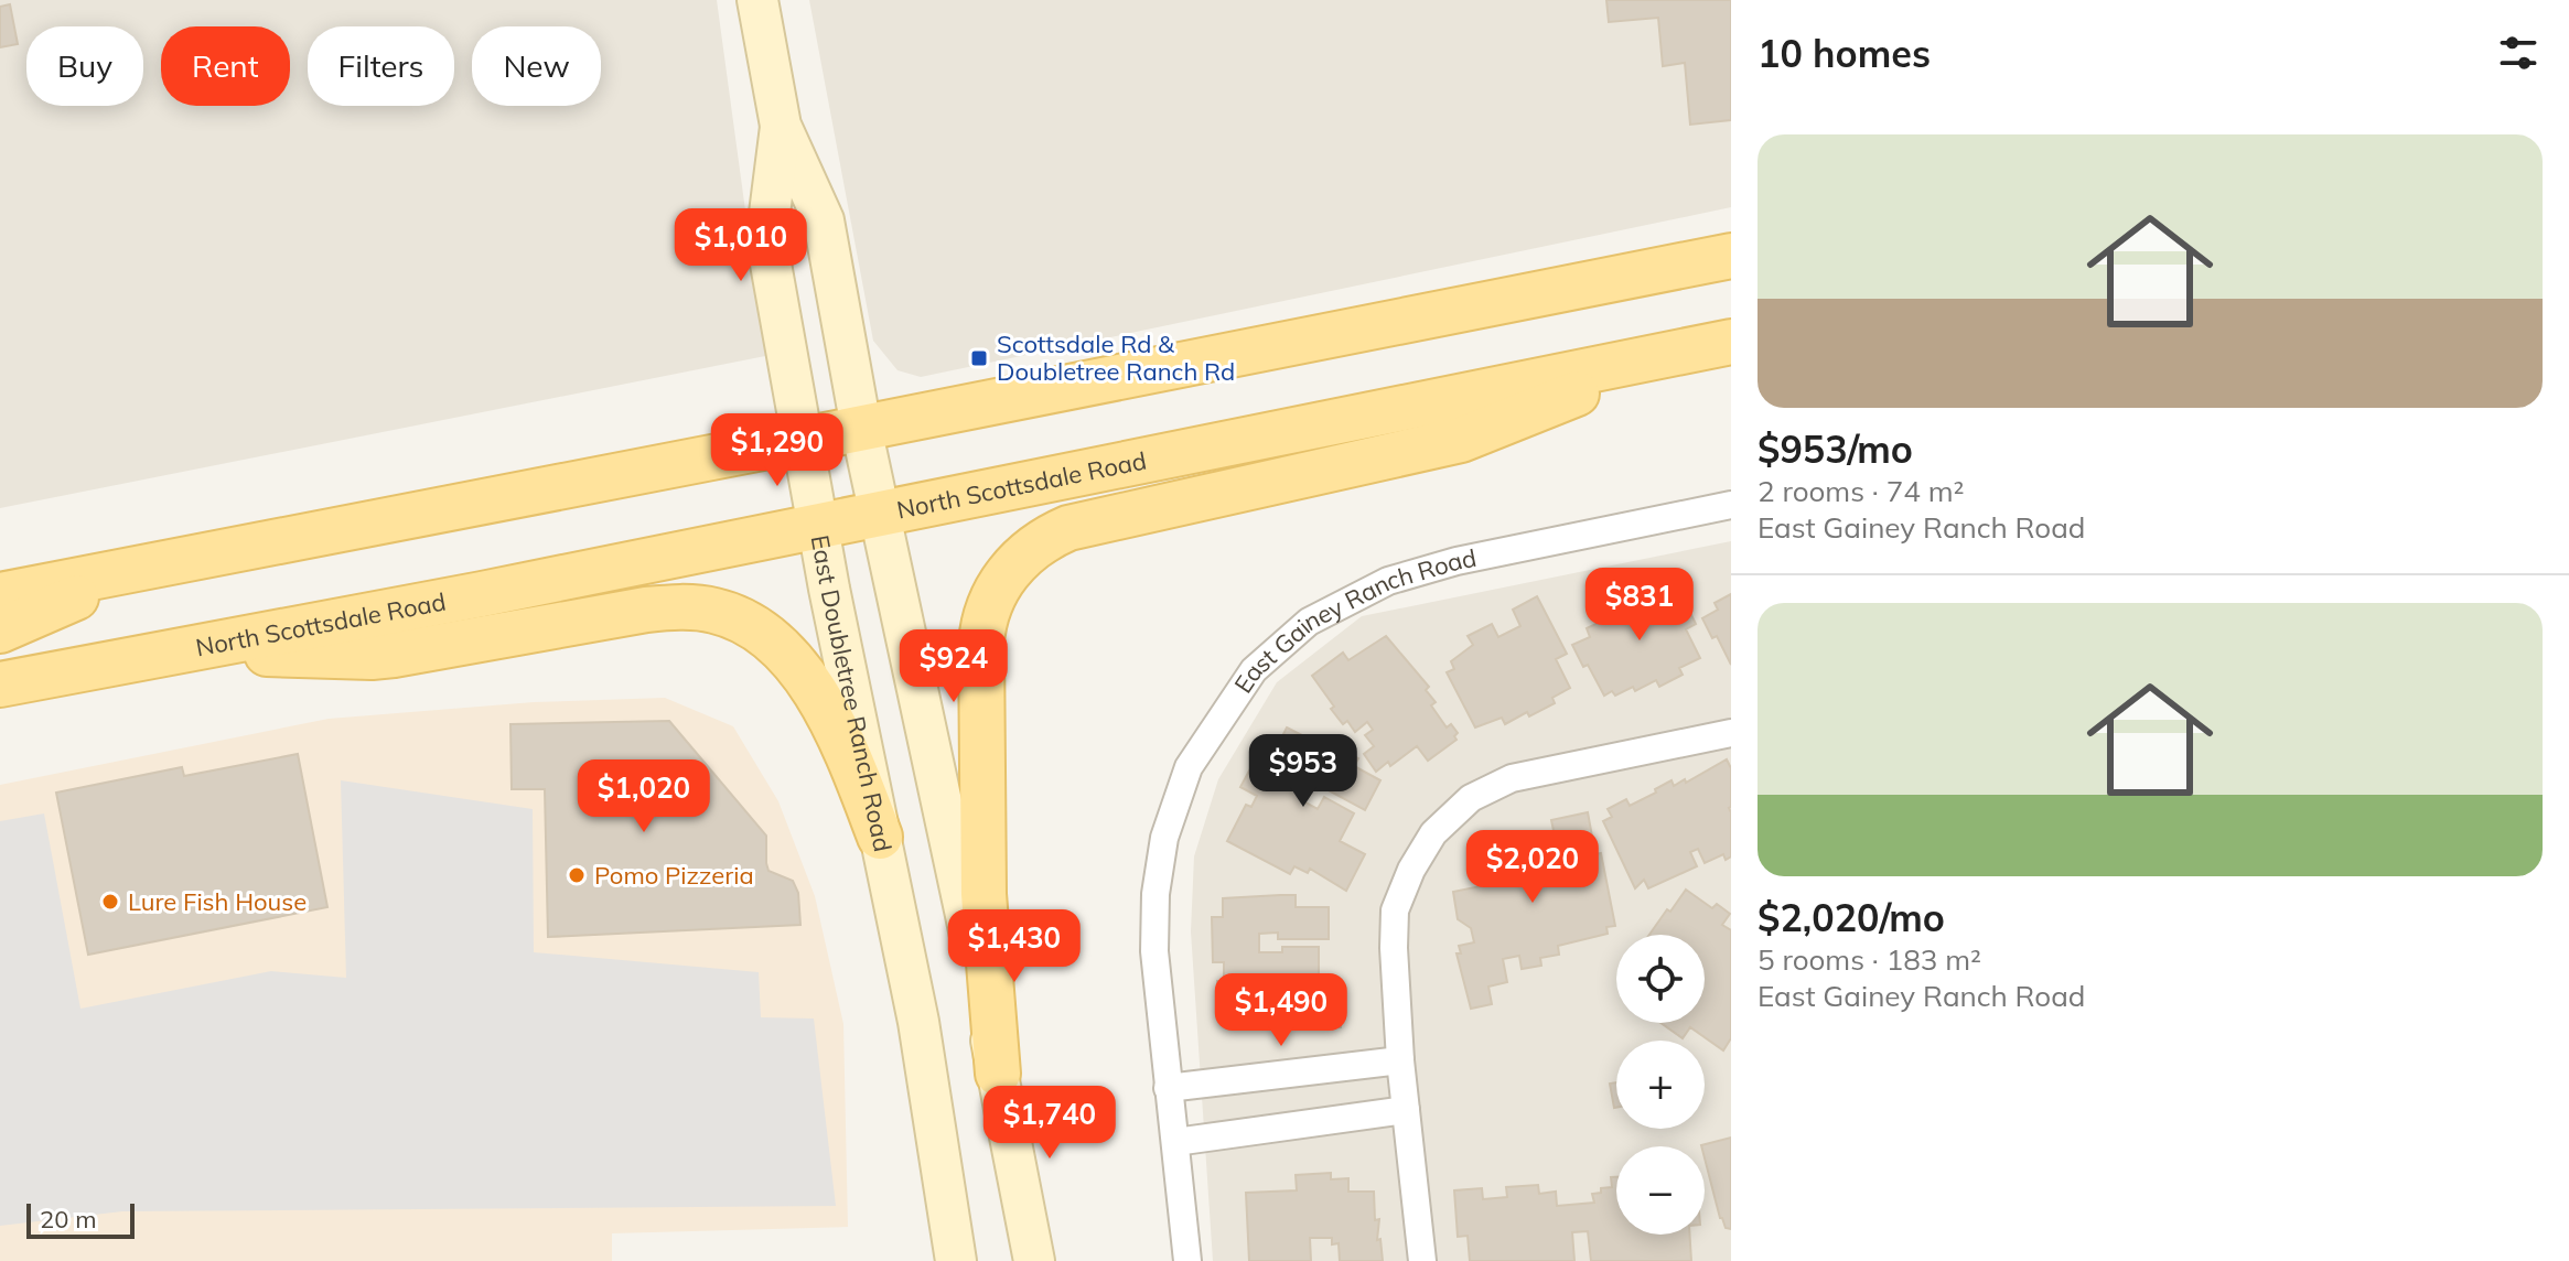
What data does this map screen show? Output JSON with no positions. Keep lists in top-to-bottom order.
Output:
{
  "streets": {
    "main road": ["North Scottsdale Road", "East Doubletree Ranch Road"],
    "street": ["East Gainey Ranch Road"]
  },
  "crossings": [
    ["North Scottsdale Road", "East Doubletree Ranch Road"]
  ],
  "places": {
    "transit": ["Scottsdale Rd & Doubletree Ranch Rd"],
    "other": ["Pomo Pizzeria", "Lure Fish House"]
  },
  "scale_bar": "20 m",
  "page": {
    "heading": "10 homes",
    "chip": [
      "Buy",
      "Rent",
      "Filters",
      "New"
    ],
    "list": [
      {
        "name": "$953/mo",
        "note": "2 rooms · 74 m² · East Gainey Ranch Road"
      },
      {
        "name": "$2,020/mo",
        "note": "5 rooms · 183 m² · East Gainey Ranch Road"
      }
    ],
    "price": [
      "$1,010",
      "$1,290",
      "$831",
      "$924",
      "$953",
      "$1,020",
      "$2,020",
      "$1,430",
      "$1,490",
      "$1,740"
    ],
    "map_buttons": ["+", "−"],
    "scale": "20 m"
  }
}
